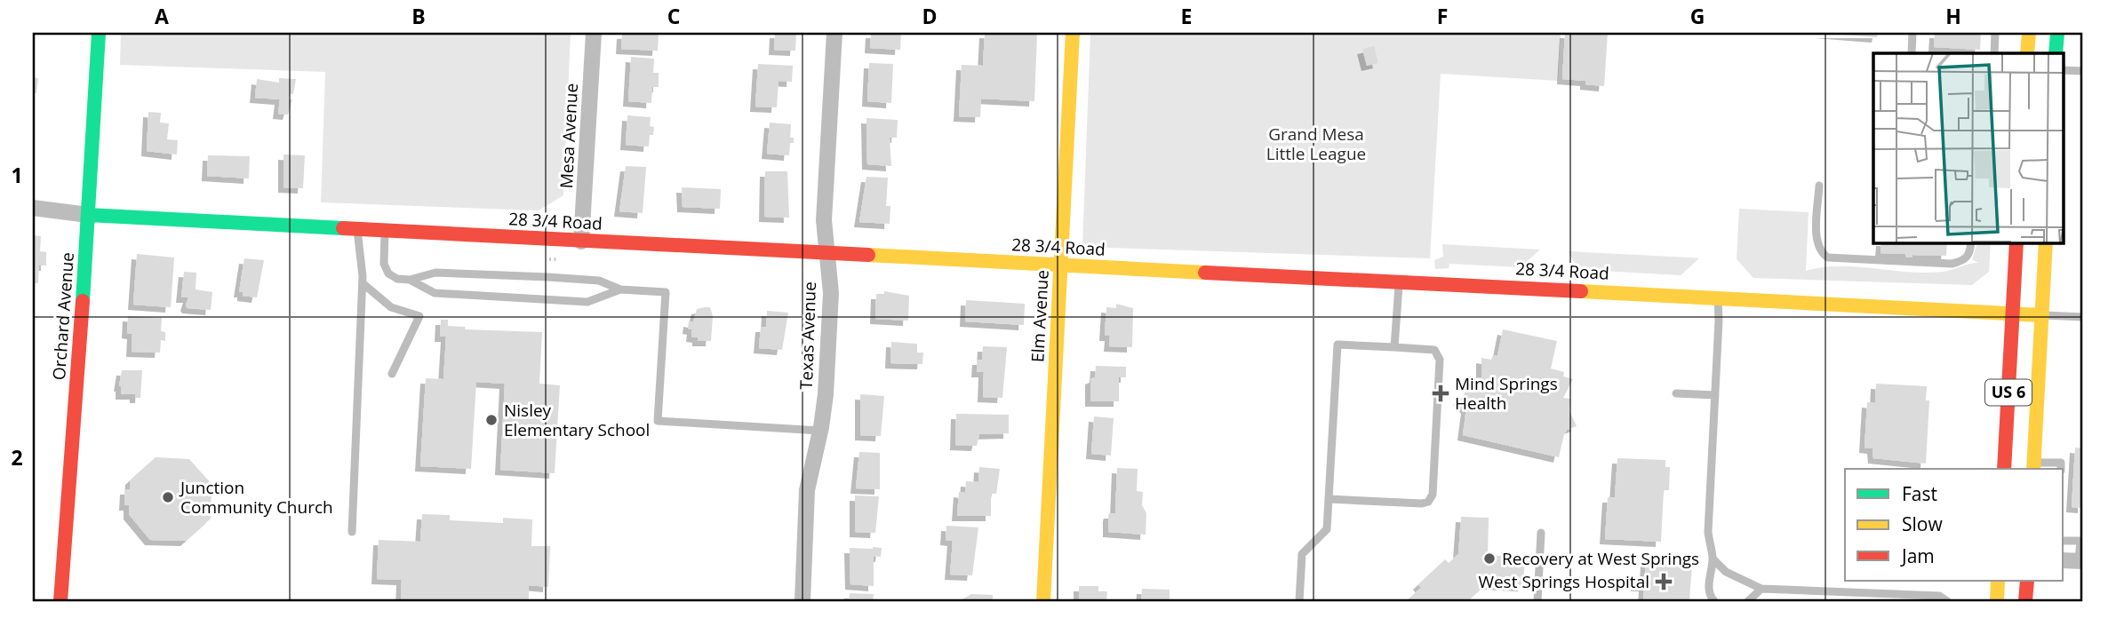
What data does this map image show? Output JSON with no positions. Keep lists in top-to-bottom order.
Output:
{
  "streets": {
    "street": [
      "Mesa Avenue",
      "28 3/4 Road",
      "Orchard Avenue",
      "Elm Avenue",
      "Texas Avenue",
      "US 6"
    ]
  },
  "crossings": [
    ["Mesa Avenue", "28 3/4 Road"],
    ["28 3/4 Road", "Orchard Avenue"],
    ["28 3/4 Road", "Elm Avenue"],
    ["28 3/4 Road", "Texas Avenue"],
    ["28 3/4 Road", "US 6"]
  ],
  "parks": ["Grand Mesa Little League"],
  "places": {
    "health": ["Mind Springs Health", "West Springs Hospital"],
    "other": ["Nisley Elementary School", "Junction Community Church", "Recovery at West Springs"]
  },
  "legend": ["Fast", "Slow", "Jam"],
  "grid": {
    "columns": [
      "A",
      "B",
      "C",
      "D",
      "E",
      "F",
      "G",
      "H"
    ],
    "rows": ["1", "2"]
  }
}
